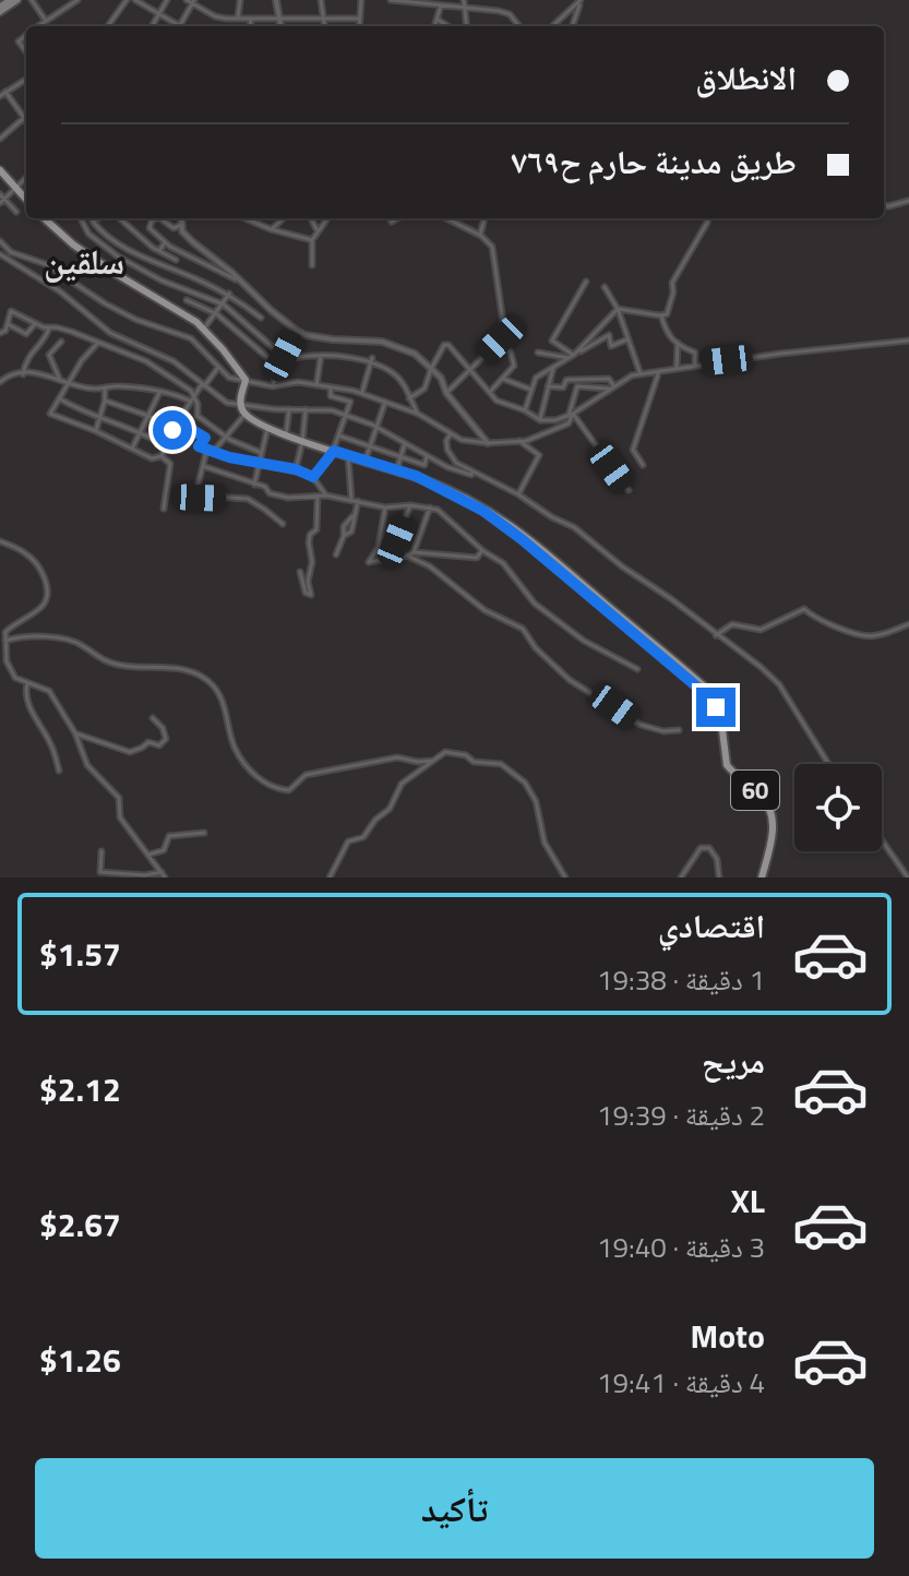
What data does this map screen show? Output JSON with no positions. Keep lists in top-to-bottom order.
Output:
{
  "streets": {
    "main road": ["60"]
  },
  "districts": ["سلقين"],
  "page": {
    "banner": ["الانطلاق", "طريق مدينة حارم ح٧٦٩"],
    "list": [
      {
        "name": "اقتصادي",
        "note": "1 دقيقة · 19:38",
        "value": "$1.57"
      },
      {
        "name": "مريح",
        "note": "2 دقيقة · 19:39",
        "value": "$2.12"
      },
      {
        "name": "XL",
        "note": "3 دقيقة · 19:40",
        "value": "$2.67"
      },
      {
        "name": "Moto",
        "note": "4 دقيقة · 19:41",
        "value": "$1.26"
      }
    ],
    "buttons": "تأكيد"
  }
}
